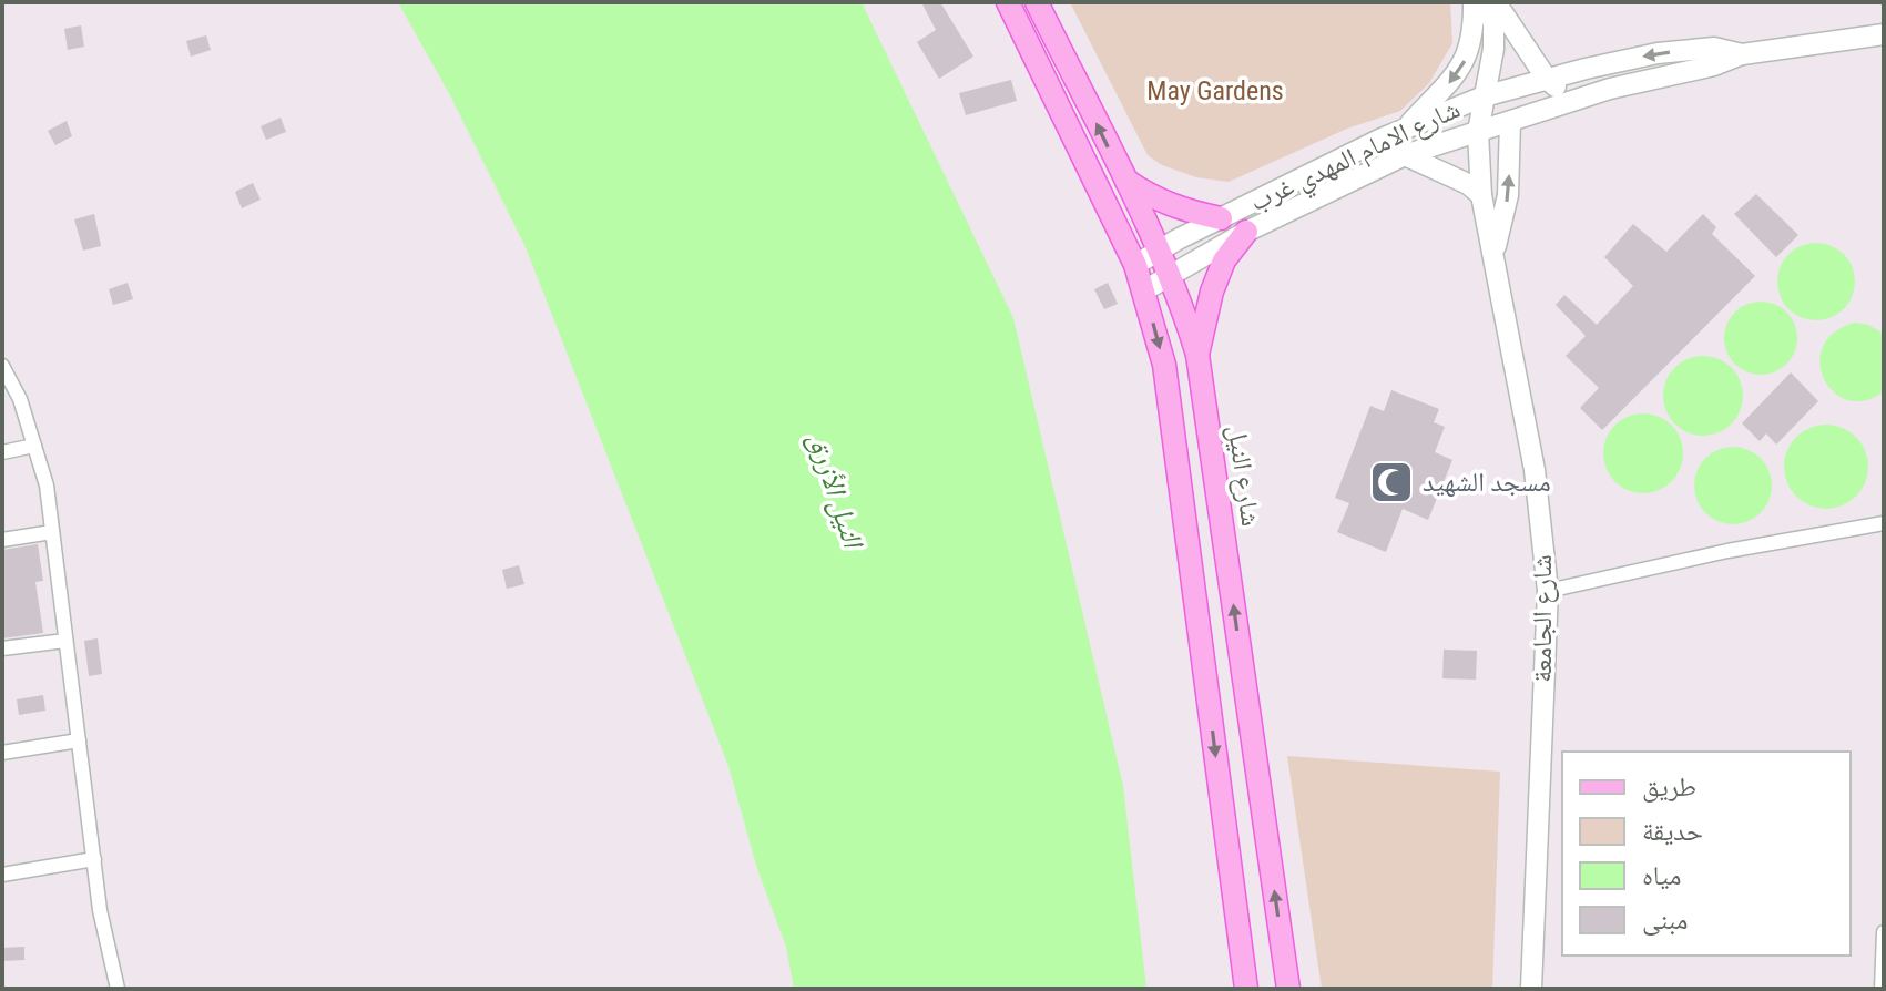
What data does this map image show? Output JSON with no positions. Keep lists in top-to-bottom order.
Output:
{
  "streets": {
    "main road": ["شارع الامام المهدي غرب", "شارع النيل", "شارع الجامعة"]
  },
  "crossings": [
    ["شارع الامام المهدي غرب", "شارع النيل"],
    ["شارع الامام المهدي غرب", "شارع الجامعة"]
  ],
  "water": ["النيل الأزرق"],
  "parks": ["May Gardens"],
  "places": {
    "mosque": ["مسجد الشهيد"]
  },
  "legend": [
    "طريق",
    "حديقة",
    "مياه",
    "مبنى"
  ]
}
